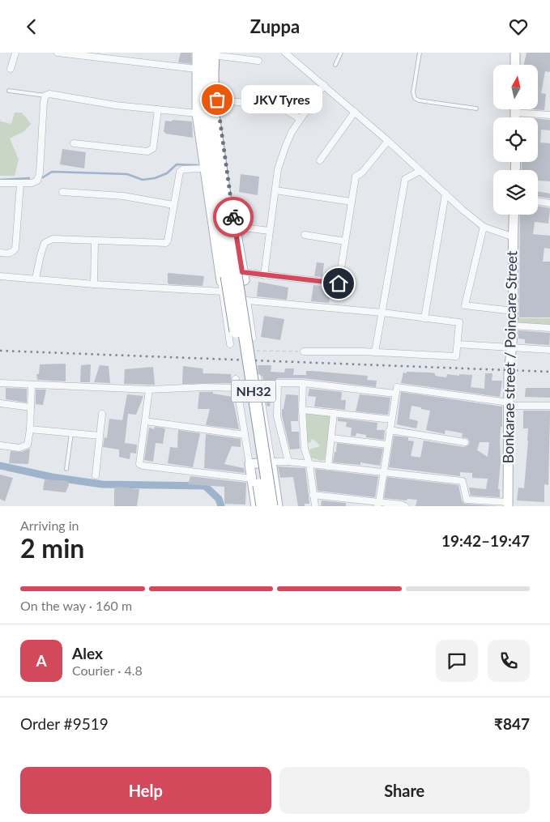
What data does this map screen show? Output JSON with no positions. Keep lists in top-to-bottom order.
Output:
{
  "streets": {
    "highway": ["NH32"],
    "street": ["Bonkarae street / Poincare Street"]
  },
  "places": ["JKV Tyres"],
  "north": "top",
  "page": {
    "header": "Zuppa",
    "bubble": "JKV Tyres",
    "heading": ["2 min", "Arriving in", "19:42–19:47"],
    "panel": [
      "Alex",
      "Courier · 4.8",
      "Order #9519",
      "₹847"
    ],
    "bar": "On the way · 160 m",
    "round": "A",
    "buttons": ["Help", "Share"]
  }
}
